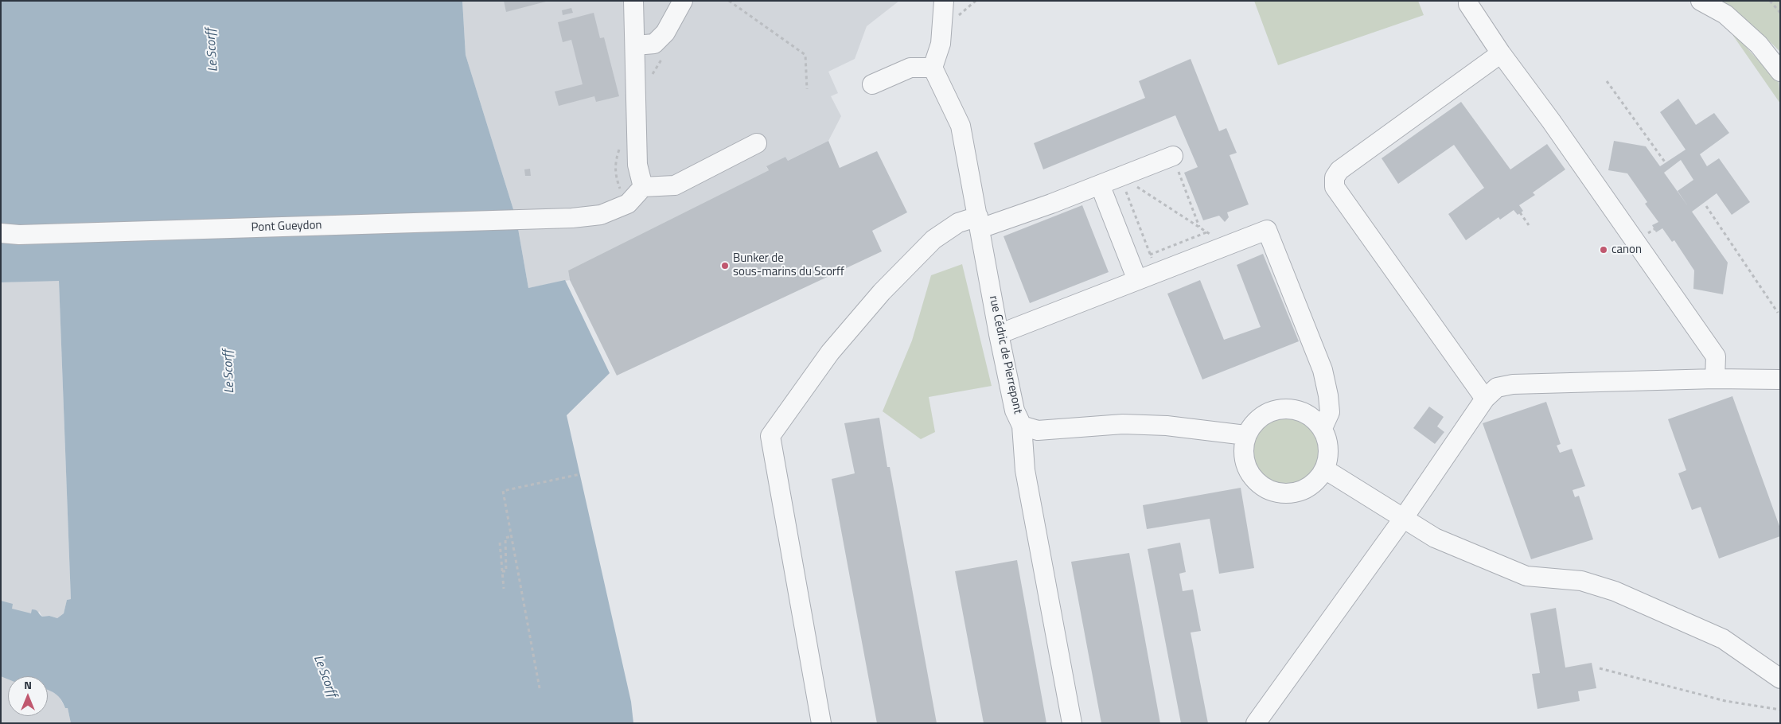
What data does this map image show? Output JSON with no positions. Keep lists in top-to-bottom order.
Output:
{
  "streets": {
    "street": ["Pont Gueydon", "rue Cédric de Pierrepont"]
  },
  "water": ["Le Scorff"],
  "places": ["canon", "Bunker de sous-marins du Scorff"],
  "north": "top"
}
